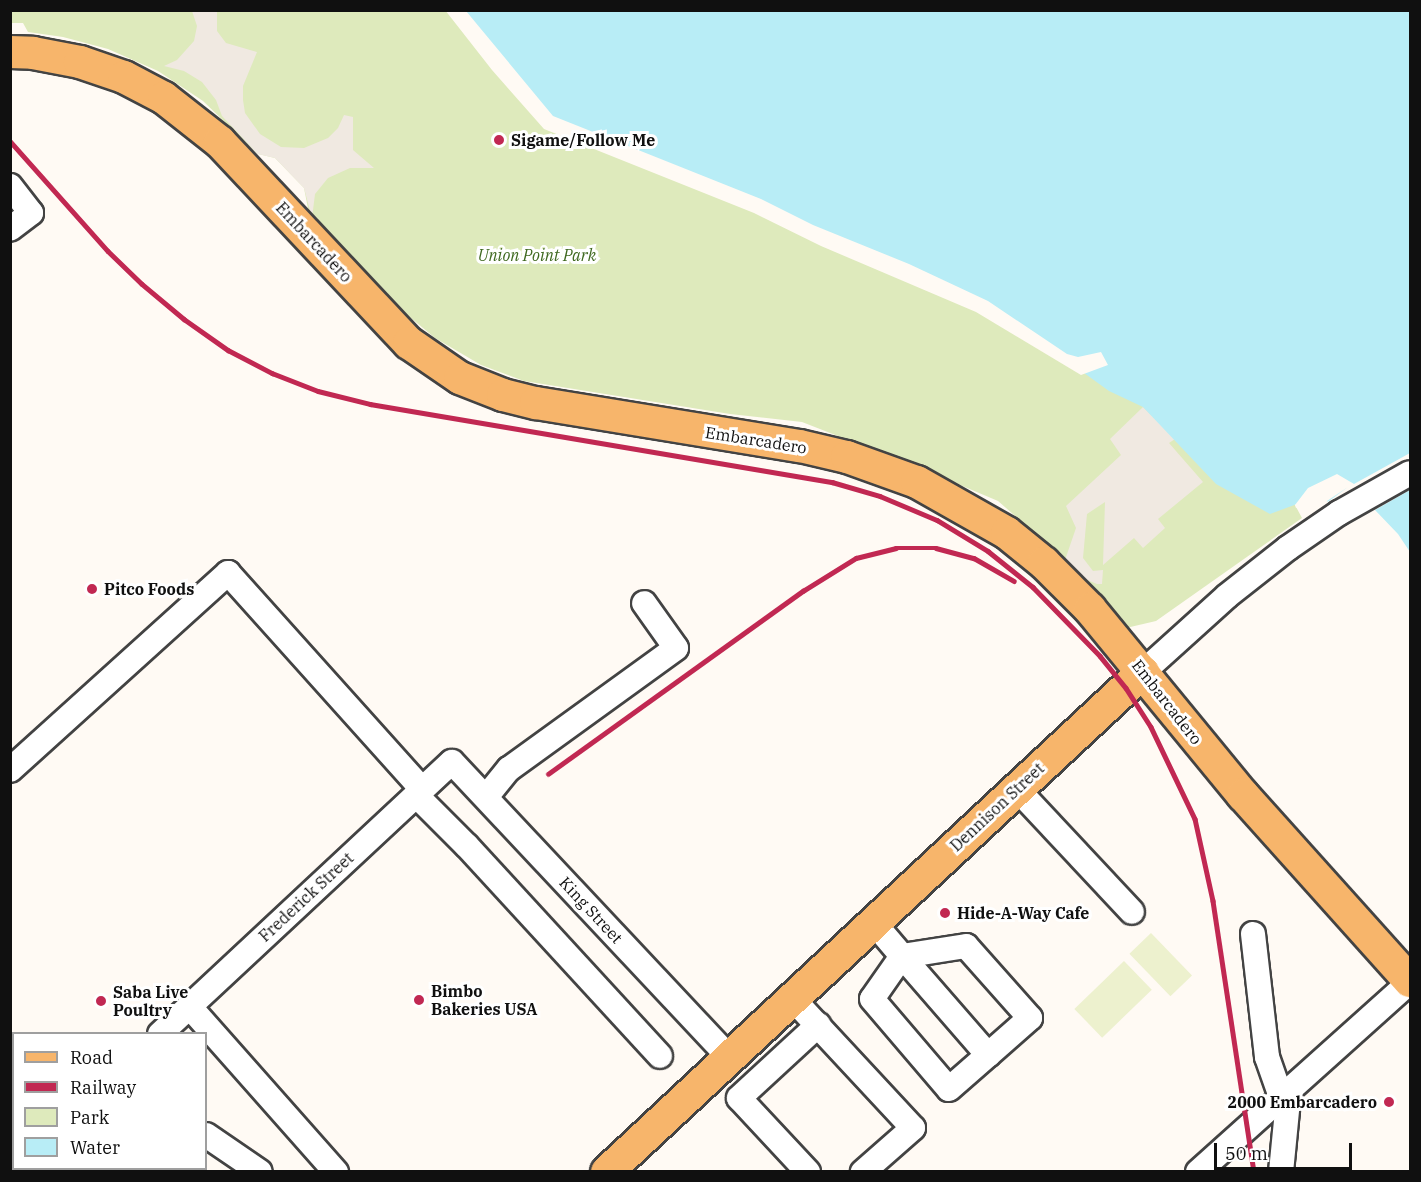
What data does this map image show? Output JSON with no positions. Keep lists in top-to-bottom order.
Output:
{
  "streets": {
    "main road": ["Embarcadero", "Dennison Street"],
    "street": ["Frederick Street", "King Street"]
  },
  "crossings": [
    ["Embarcadero", "Dennison Street"],
    ["Dennison Street", "King Street"],
    ["Frederick Street", "King Street"]
  ],
  "parks": ["Union Point Park"],
  "places": [
    "Sigame/Follow Me",
    "Pitco Foods",
    "Hide-A-Way Cafe",
    "Bimbo Bakeries USA",
    "Saba Live Poultry",
    "2000 Embarcadero"
  ],
  "legend": [
    "Road",
    "Railway",
    "Park",
    "Water"
  ],
  "scale_bar": "50 m"
}
